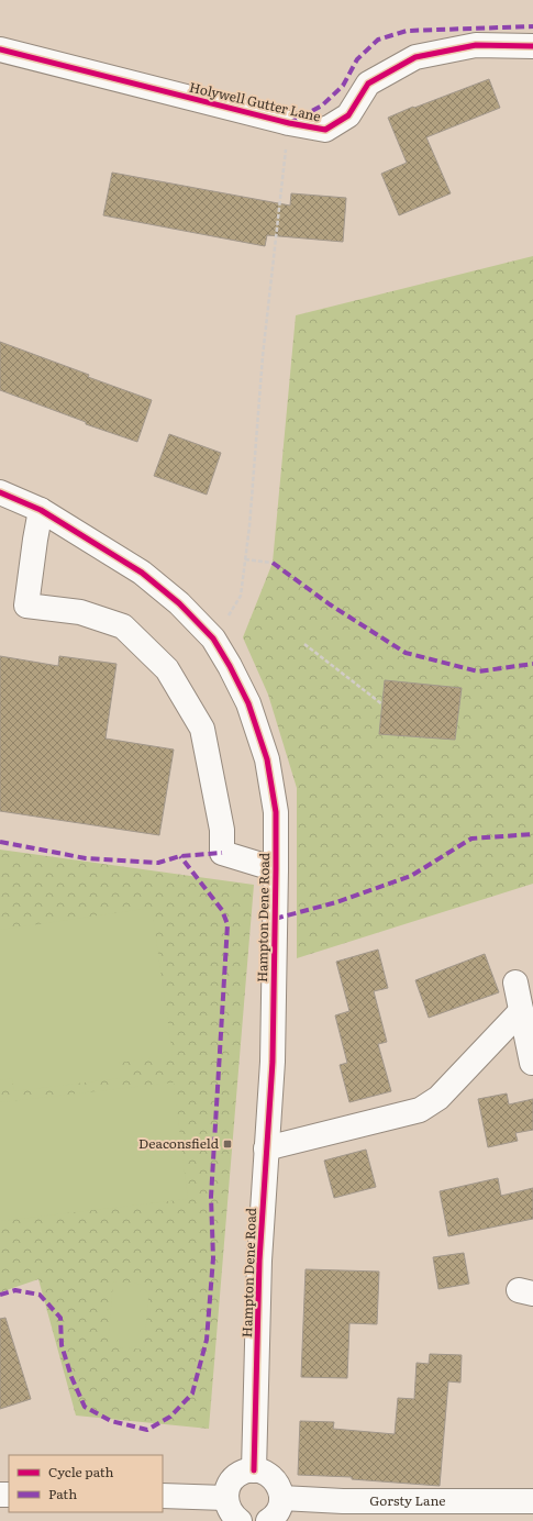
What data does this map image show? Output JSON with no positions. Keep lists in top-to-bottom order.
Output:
{
  "streets": {
    "street": ["Holywell Gutter Lane", "Hampton Dene Road", "Gorsty Lane"]
  },
  "places": {
    "transit": ["Deaconsfield"]
  },
  "legend": ["Cycle path", "Path"]
}
